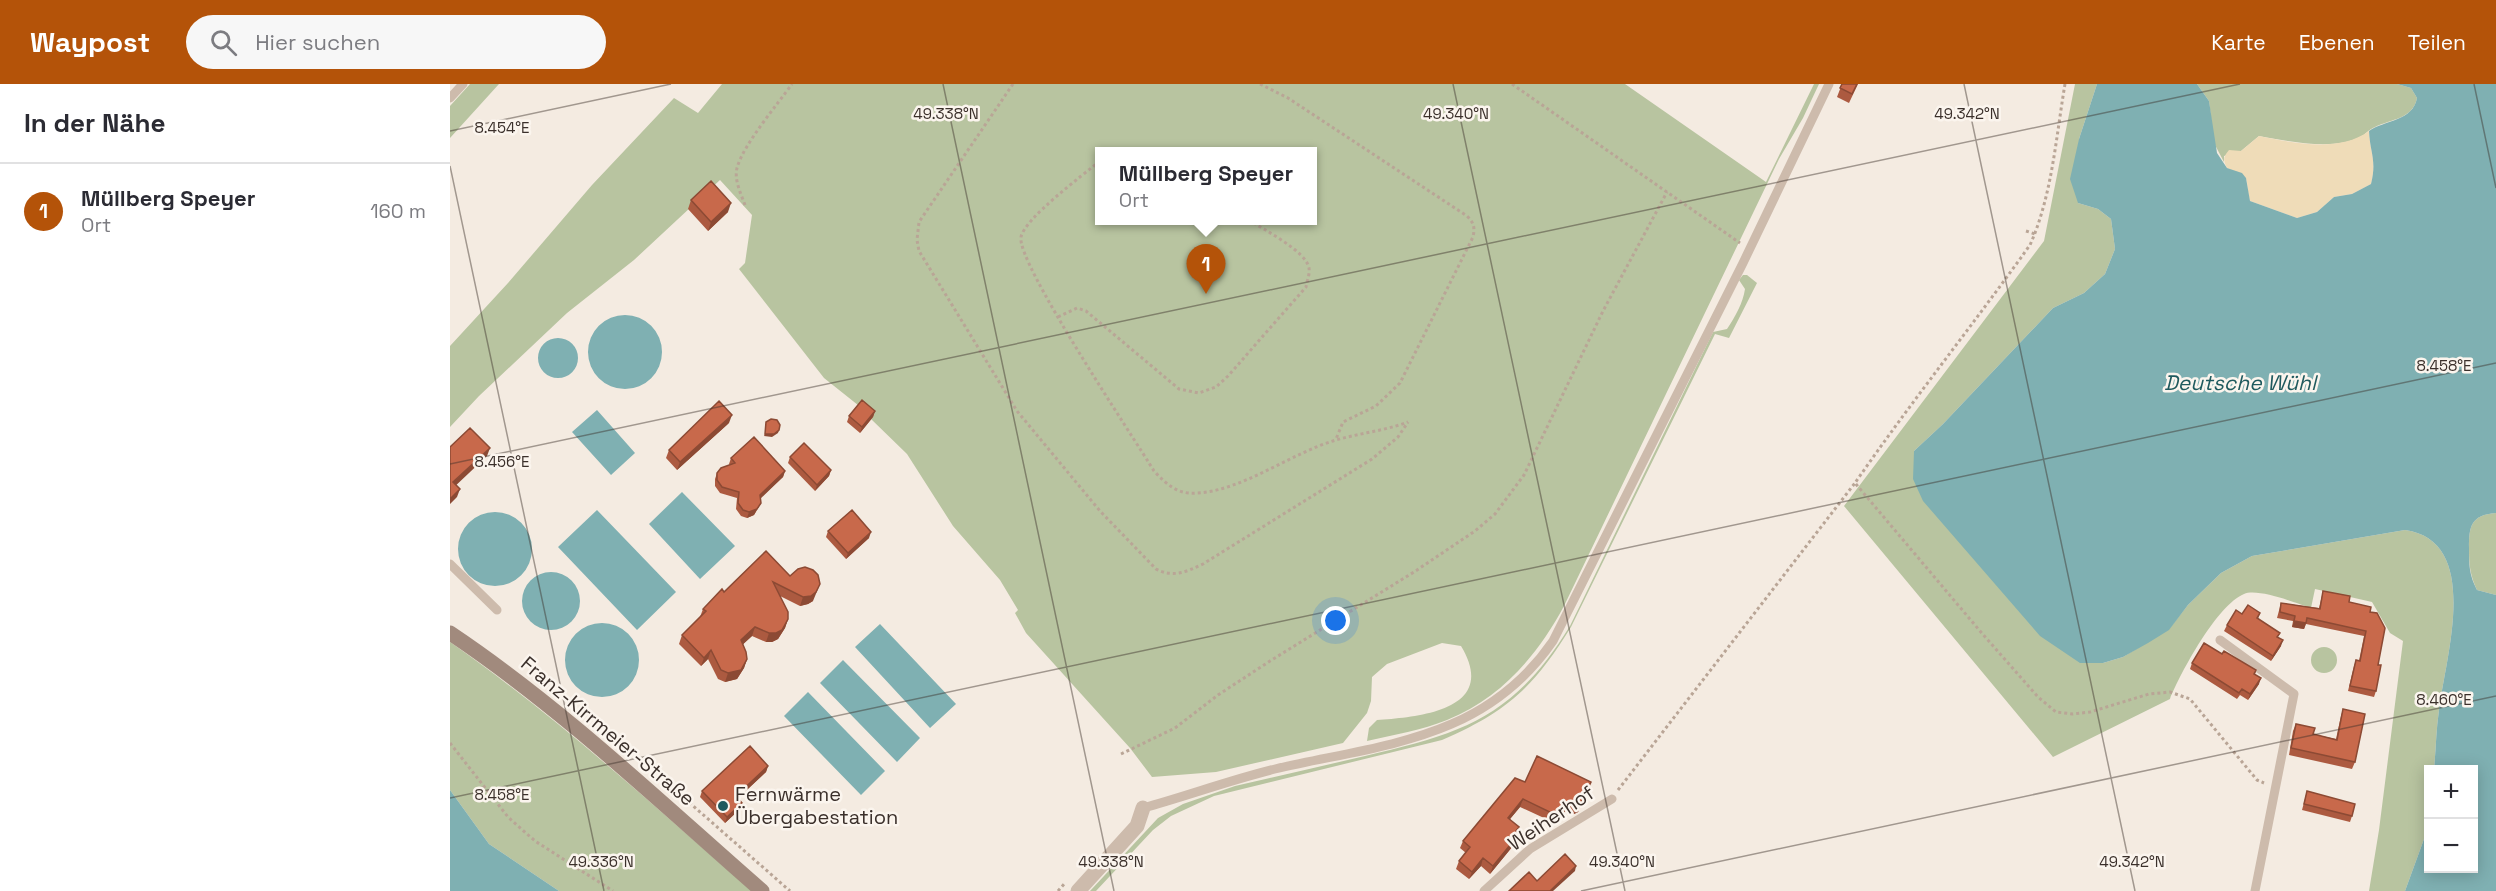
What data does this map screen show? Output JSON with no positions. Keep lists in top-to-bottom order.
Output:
{
  "streets": {
    "street": ["Franz-Kirrmeier-Straße"],
    "lane": ["Weiherhof"]
  },
  "water": ["Deutsche Wühl"],
  "places": ["Fernwärme Übergabestation"],
  "page": {
    "header": "Waypost",
    "search": "Hier suchen",
    "nav": ["Karte", "Ebenen", "Teilen"],
    "heading": "In der Nähe",
    "popup": ["Müllberg Speyer", "Ort"],
    "list": [
      {
        "mark": "1",
        "name": "Müllberg Speyer",
        "note": "Ort",
        "value": "160 m"
      }
    ],
    "pins": "1",
    "map_buttons": ["+", "−"]
  },
  "coordinates": [
    "49.338°N",
    "49.340°N",
    "49.342°N",
    "8.454°E",
    "8.458°E",
    "8.456°E",
    "8.460°E",
    "49.336°N"
  ]
}
